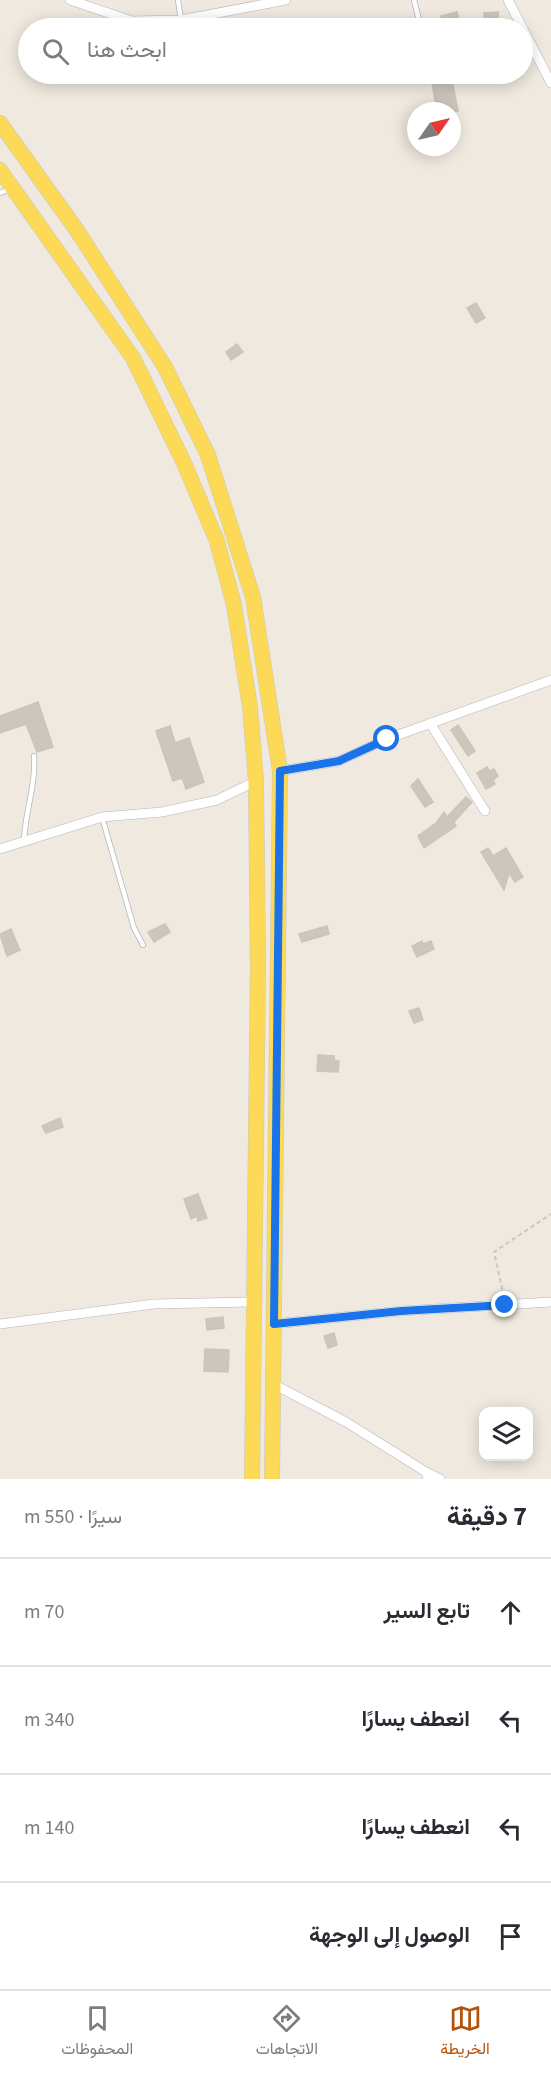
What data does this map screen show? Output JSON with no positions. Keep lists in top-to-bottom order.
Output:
{
  "north": "top right",
  "page": {
    "search": "ابحث هنا",
    "heading": ["7 دقيقة", "سيرًا · 550 m"],
    "list": [
      ["تابع السير", "70 m"],
      ["انعطف يسارًا", "340 m"],
      ["انعطف يسارًا", "140 m"],
      "الوصول إلى الوجهة"
    ],
    "nav": ["الخريطة", "الاتجاهات", "المحفوظات"]
  }
}
